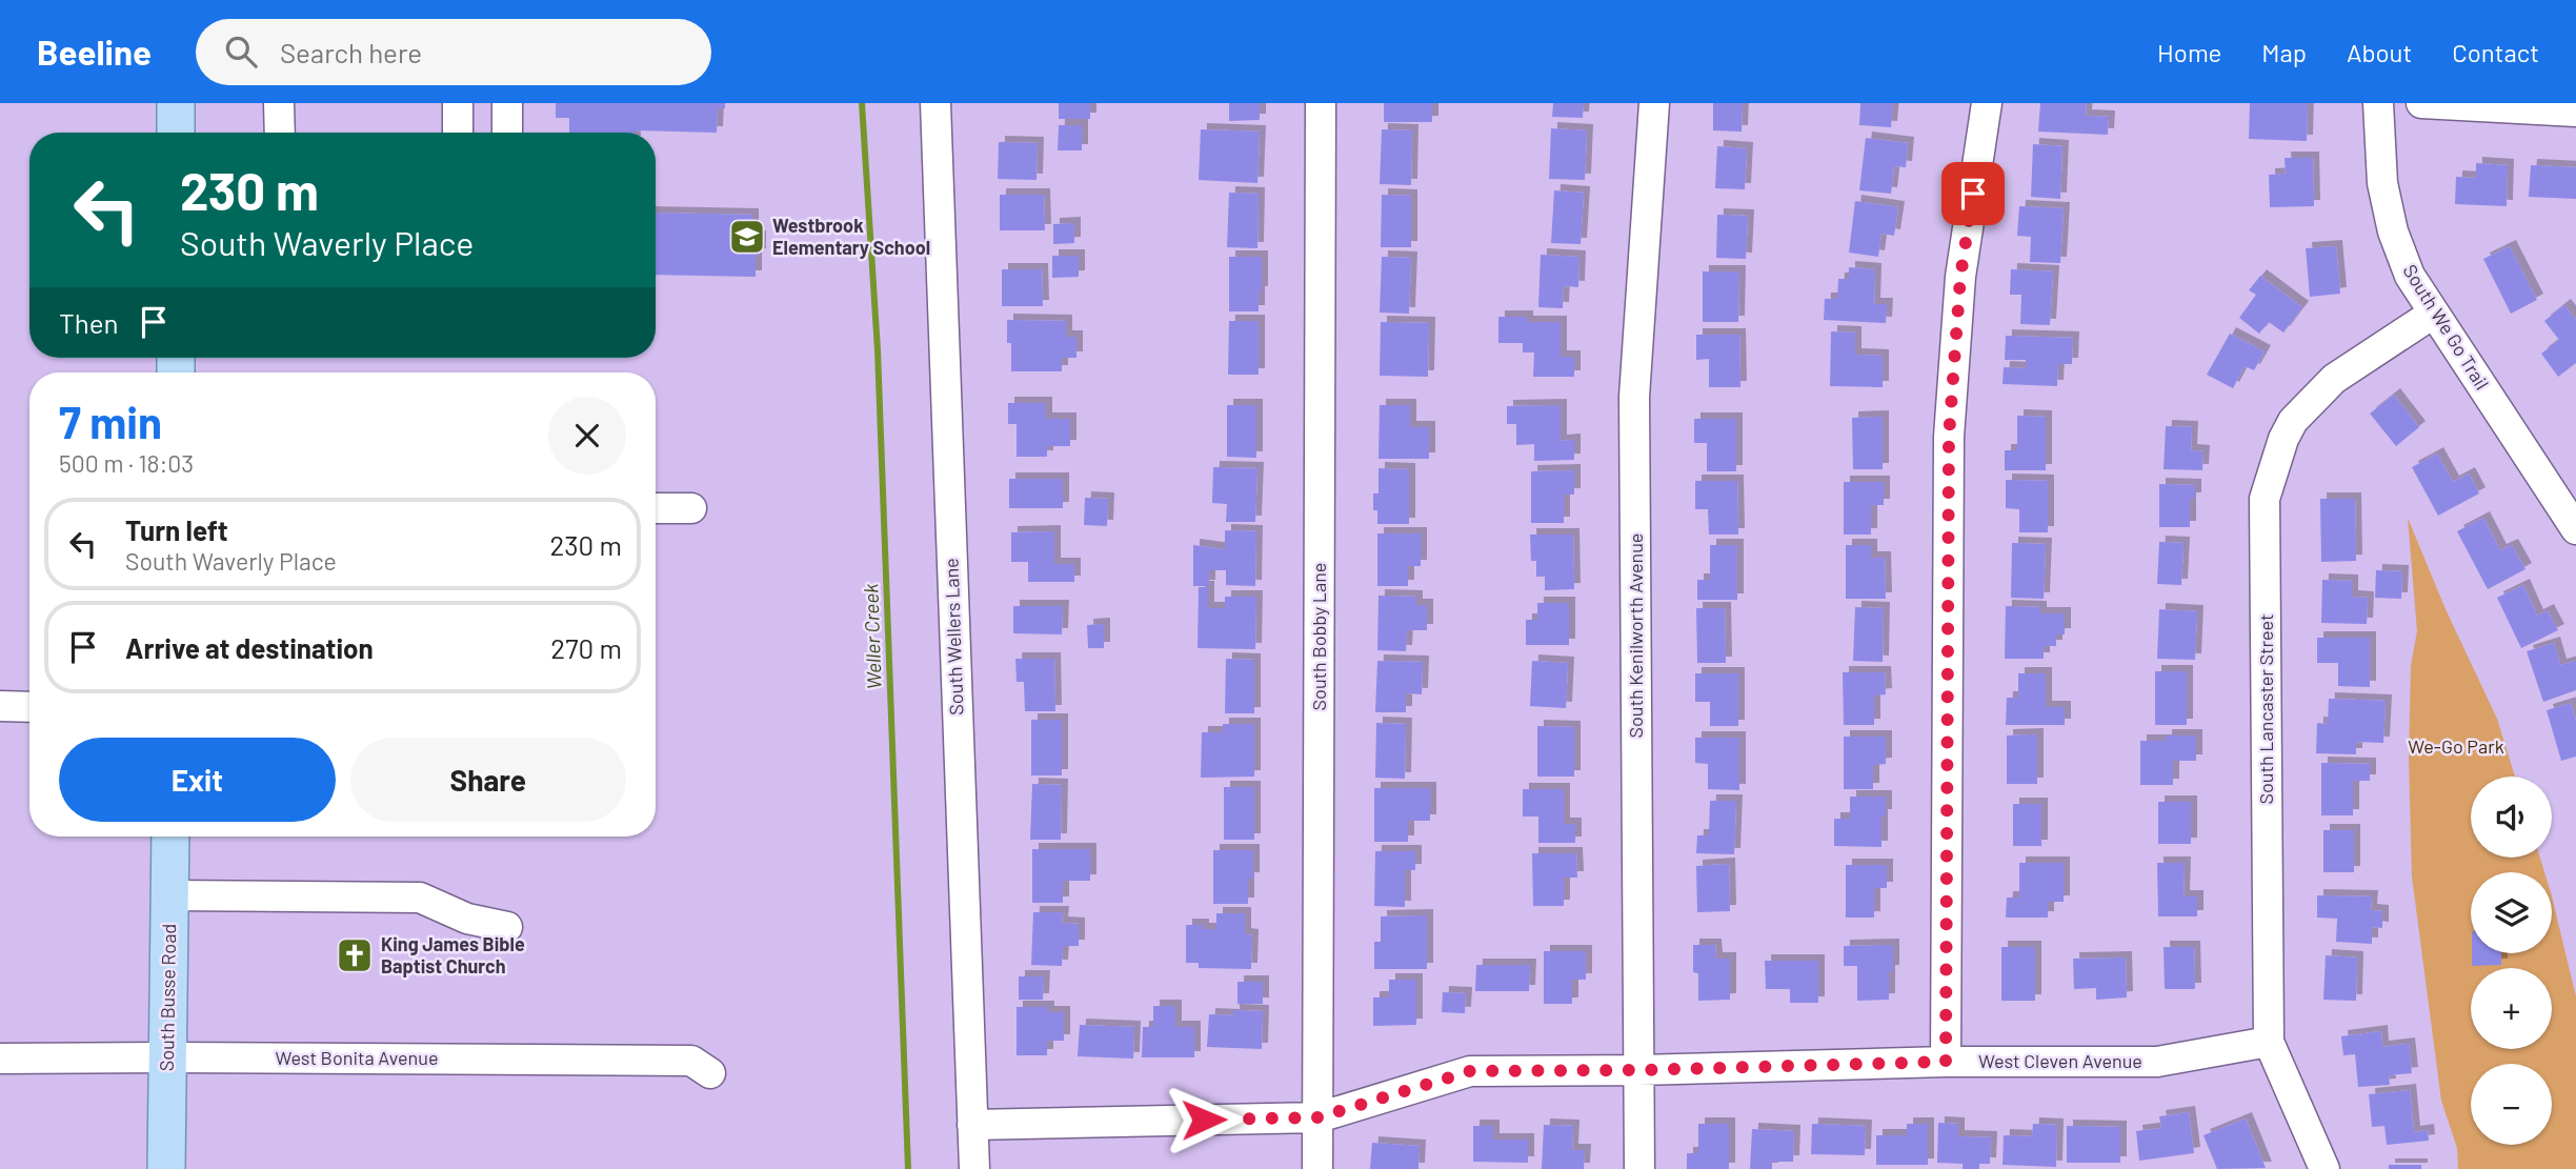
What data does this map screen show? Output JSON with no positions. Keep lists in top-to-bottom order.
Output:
{
  "streets": {
    "main road": ["South Busse Road"],
    "street": [
      "South We Go Trail",
      "South Kenilworth Avenue",
      "South Wellers Lane",
      "South Bobby Lane",
      "South Lancaster Street",
      "West Bonita Avenue",
      "West Cleven Avenue"
    ]
  },
  "crossings": [
    ["South We Go Trail", "South Lancaster Street"],
    ["South Kenilworth Avenue", "West Cleven Avenue"],
    ["South Wellers Lane", "West Cleven Avenue"],
    ["South Bobby Lane", "West Cleven Avenue"],
    ["South Lancaster Street", "West Cleven Avenue"],
    ["South Busse Road", "West Bonita Avenue"]
  ],
  "water": ["Weller Creek"],
  "parks": ["We-Go Park"],
  "places": {
    "school or university": ["Westbrook Elementary School"],
    "church": ["King James Bible Baptist Church"]
  },
  "page": {
    "header": "Beeline",
    "search": "Search here",
    "nav": [
      "Home",
      "Map",
      "About",
      "Contact"
    ],
    "turn": ["230 m", "South Waverly Place"],
    "then": "Then",
    "heading": ["7 min", "500 m · 18:03"],
    "list": [
      {
        "name": "Turn left",
        "note": "South Waverly Place",
        "value": "230 m"
      },
      {
        "name": "Arrive at destination",
        "value": "270 m"
      }
    ],
    "buttons": ["Exit", "Share"],
    "map_buttons": ["+", "−"]
  }
}
